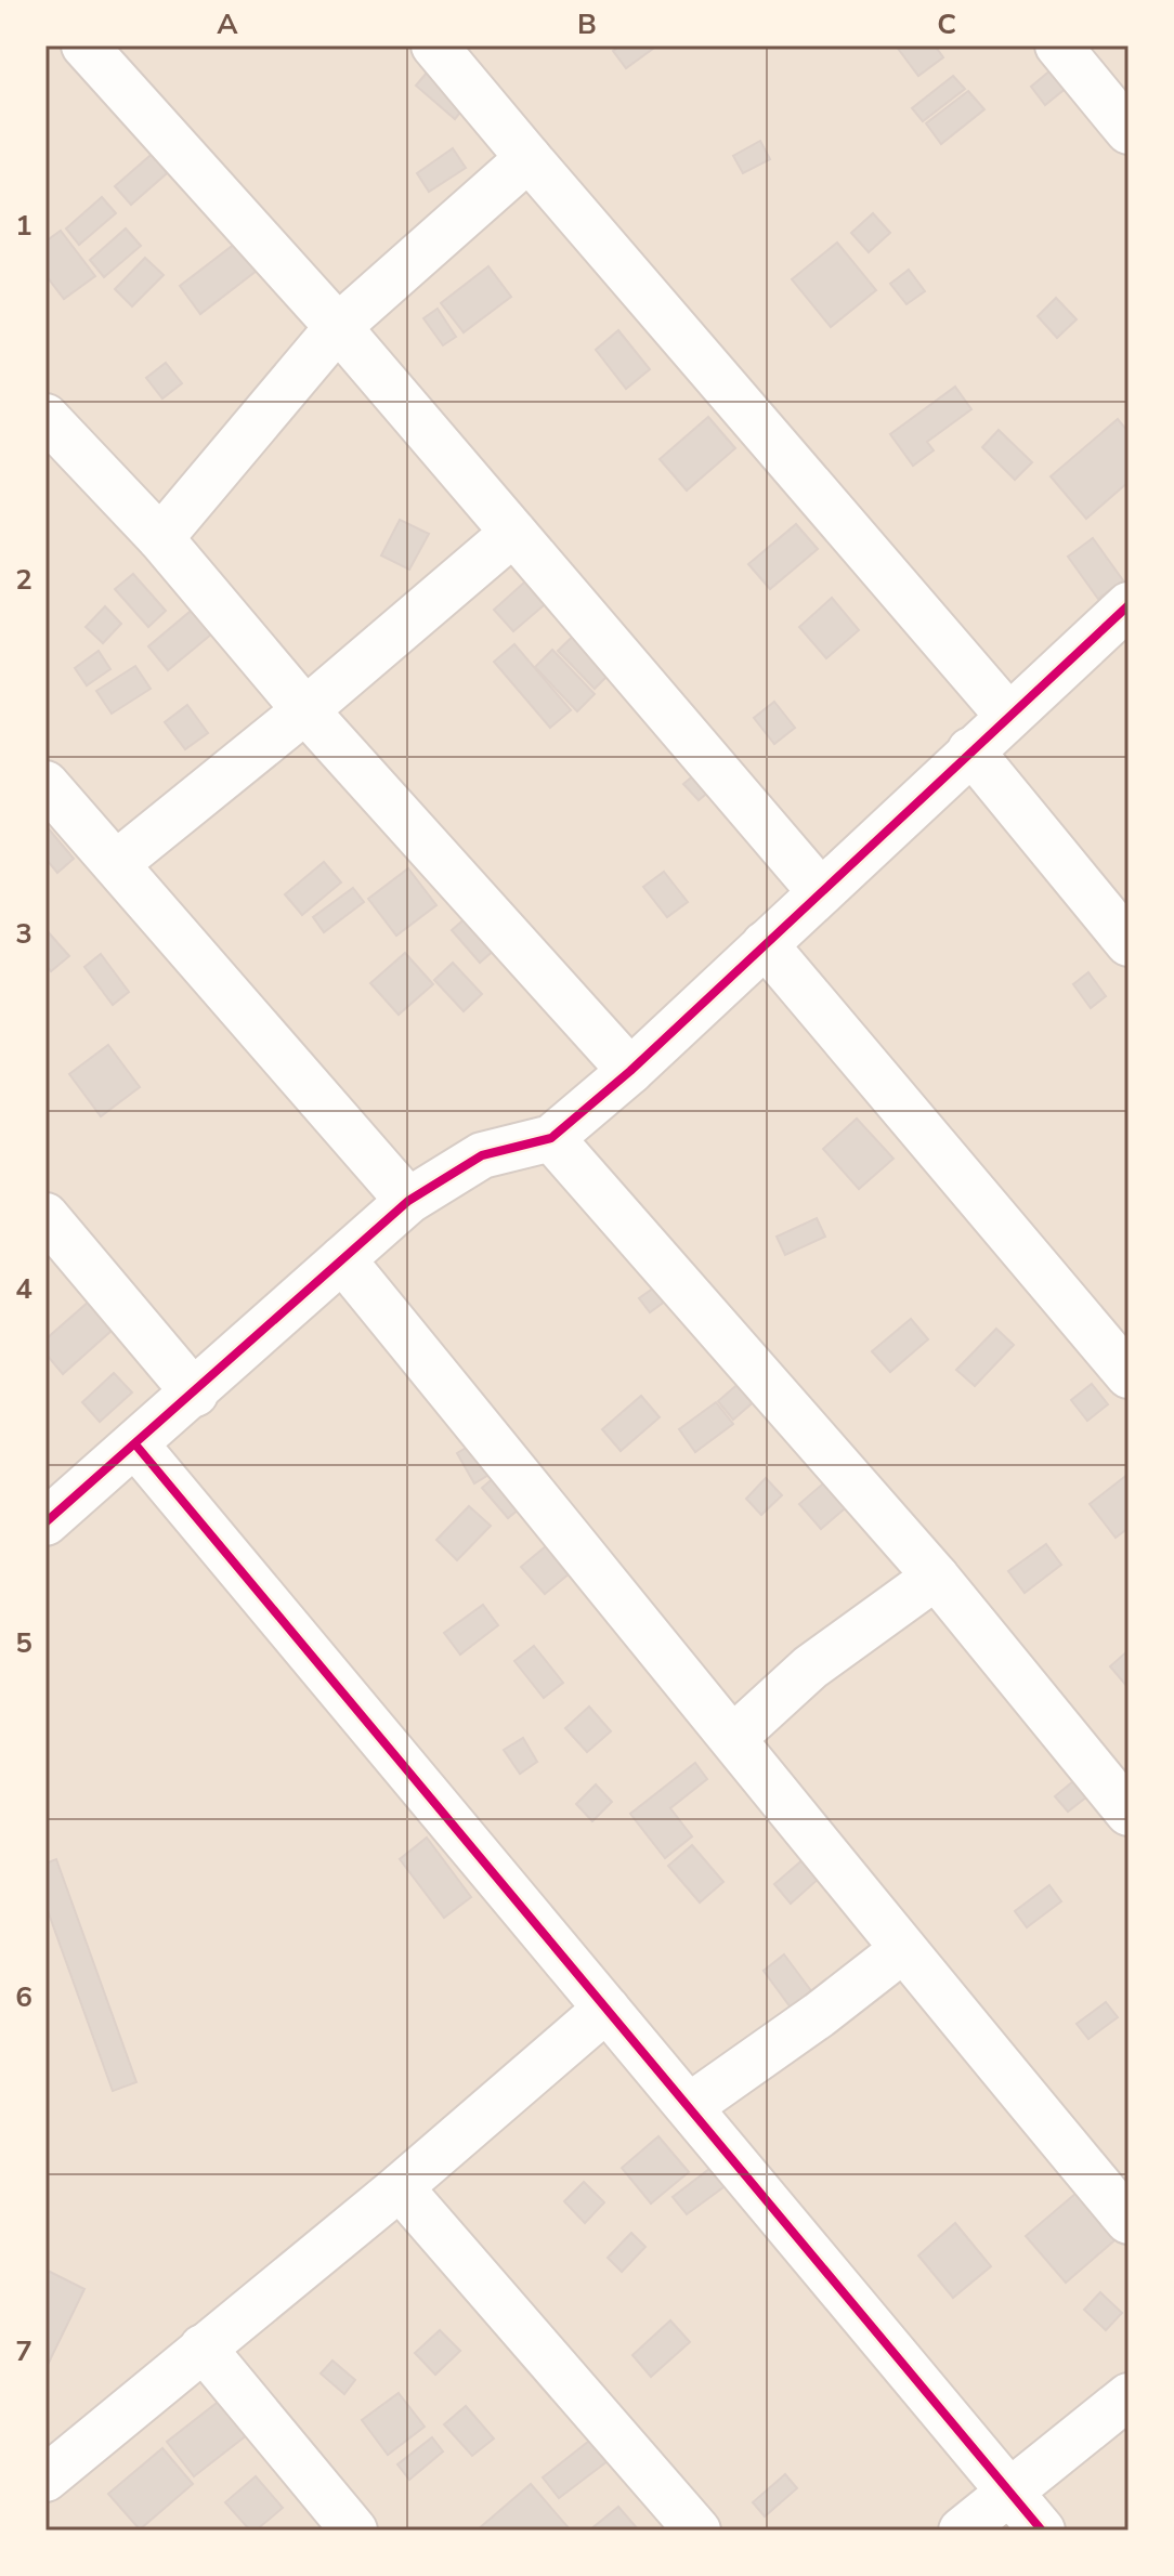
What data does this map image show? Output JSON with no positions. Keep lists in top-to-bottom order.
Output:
{
  "grid": {
    "columns": ["A", "B", "C"],
    "rows": [
      "1",
      "2",
      "3",
      "4",
      "5",
      "6",
      "7"
    ]
  }
}
